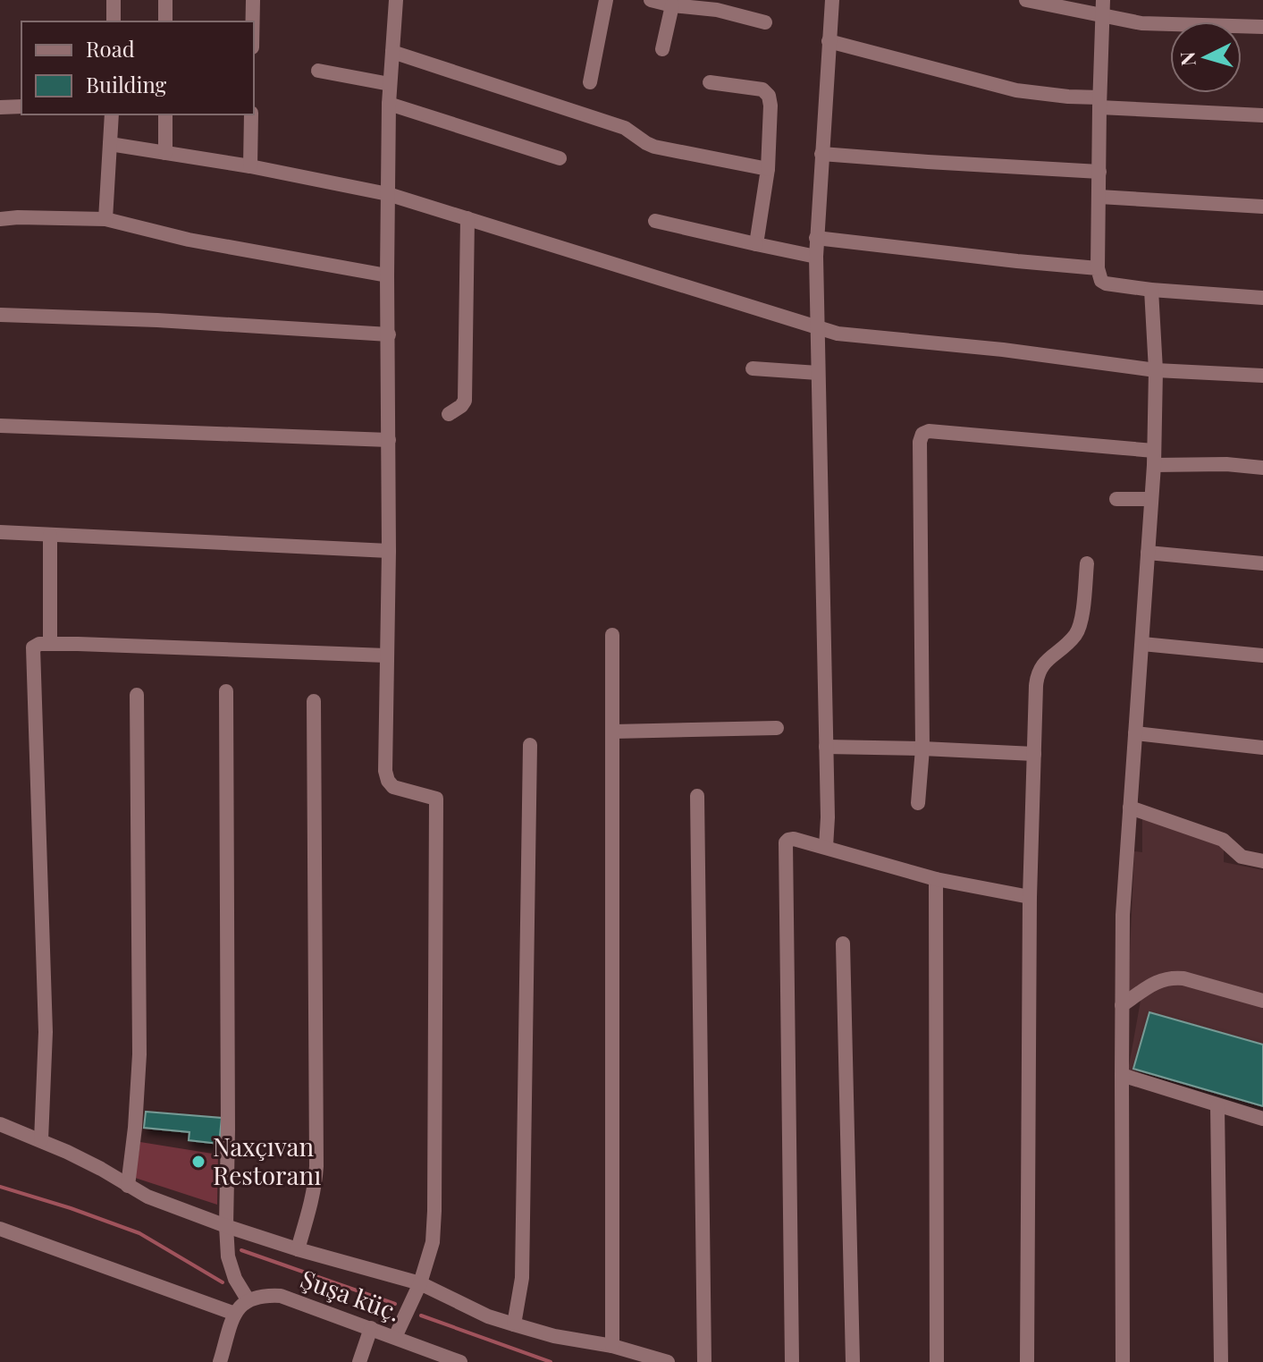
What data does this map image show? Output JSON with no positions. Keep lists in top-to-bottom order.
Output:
{
  "streets": {
    "street": ["Şuşa küç."]
  },
  "places": ["Naxçıvan Restoranı"],
  "legend": ["Road", "Building"],
  "north": "left"
}
